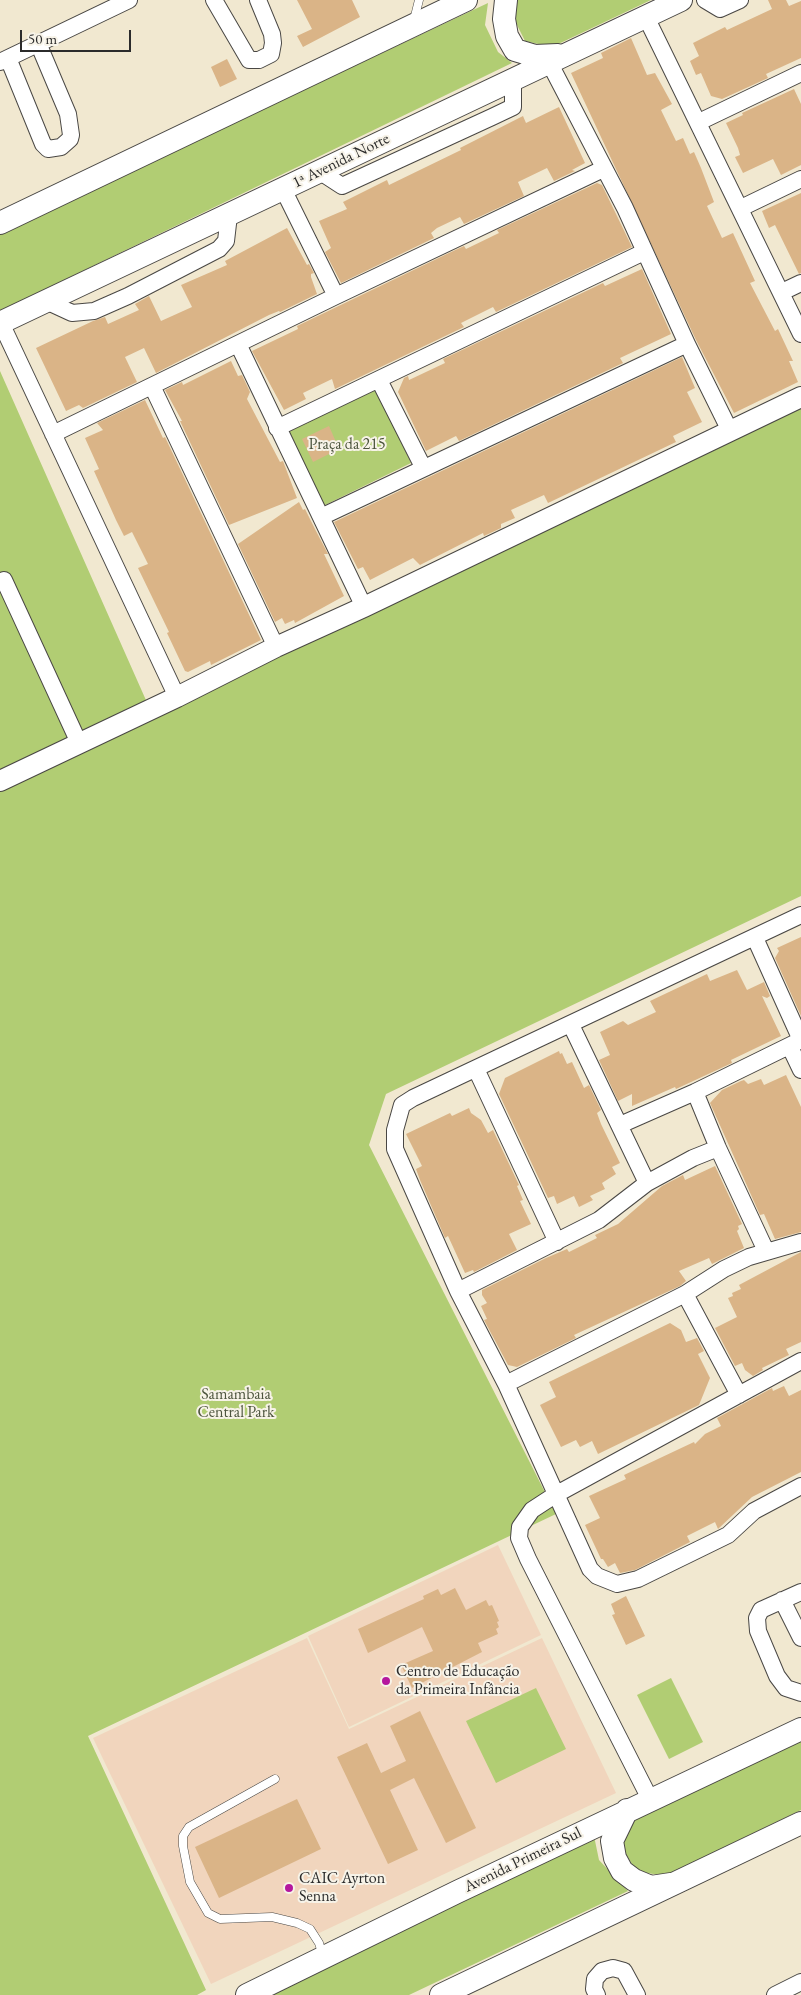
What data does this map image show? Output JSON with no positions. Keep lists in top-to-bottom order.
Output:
{
  "streets": {
    "main road": ["1ᵃ Avenida Norte", "Avenida Primeira Sul"]
  },
  "parks": ["Praça da 215", "Samambaia Central Park"],
  "places": ["Centro de Educação da Primeira Infância", "CAIC Ayrton Senna"],
  "scale_bar": "50 m"
}
